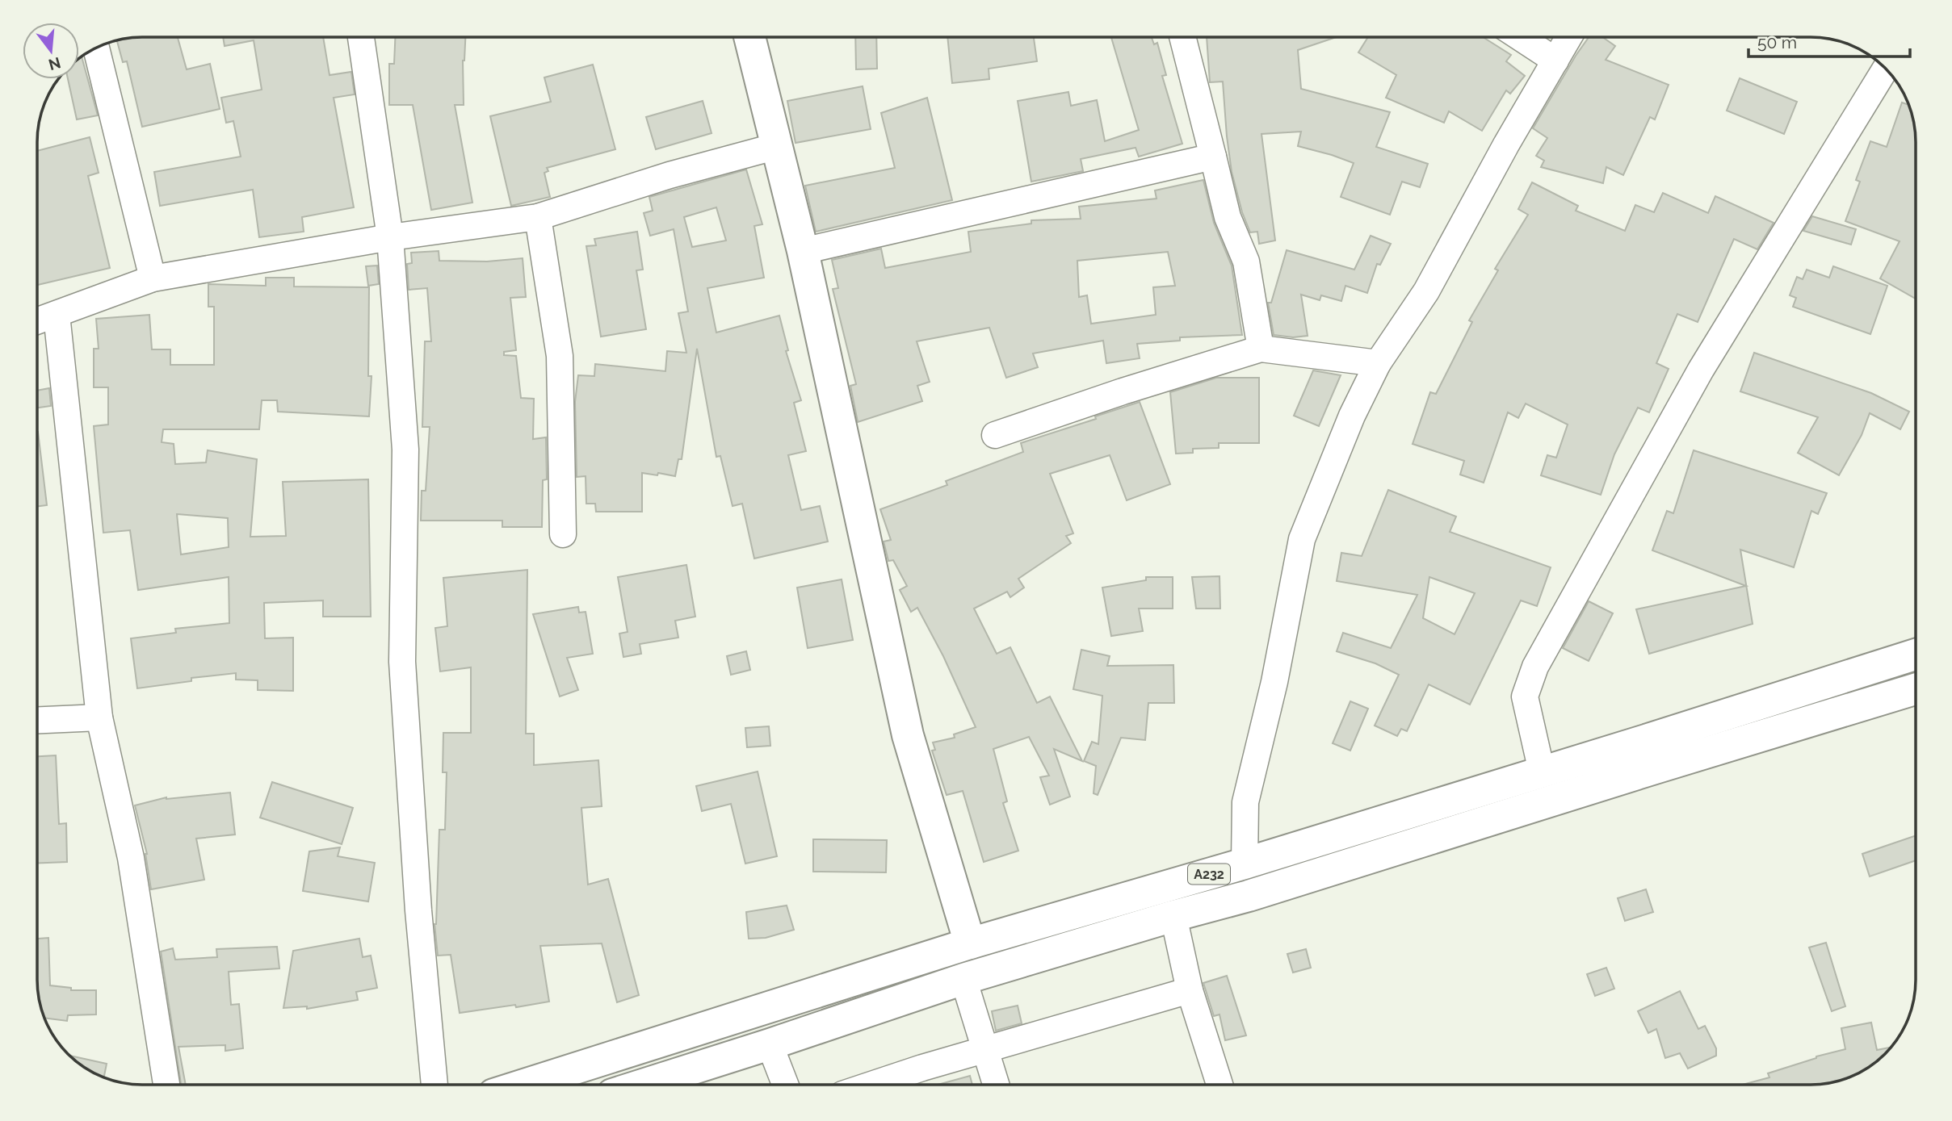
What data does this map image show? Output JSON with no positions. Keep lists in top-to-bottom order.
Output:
{
  "streets": {
    "main road": ["A232"]
  },
  "scale_bar": "50 m",
  "north": "bottom"
}
